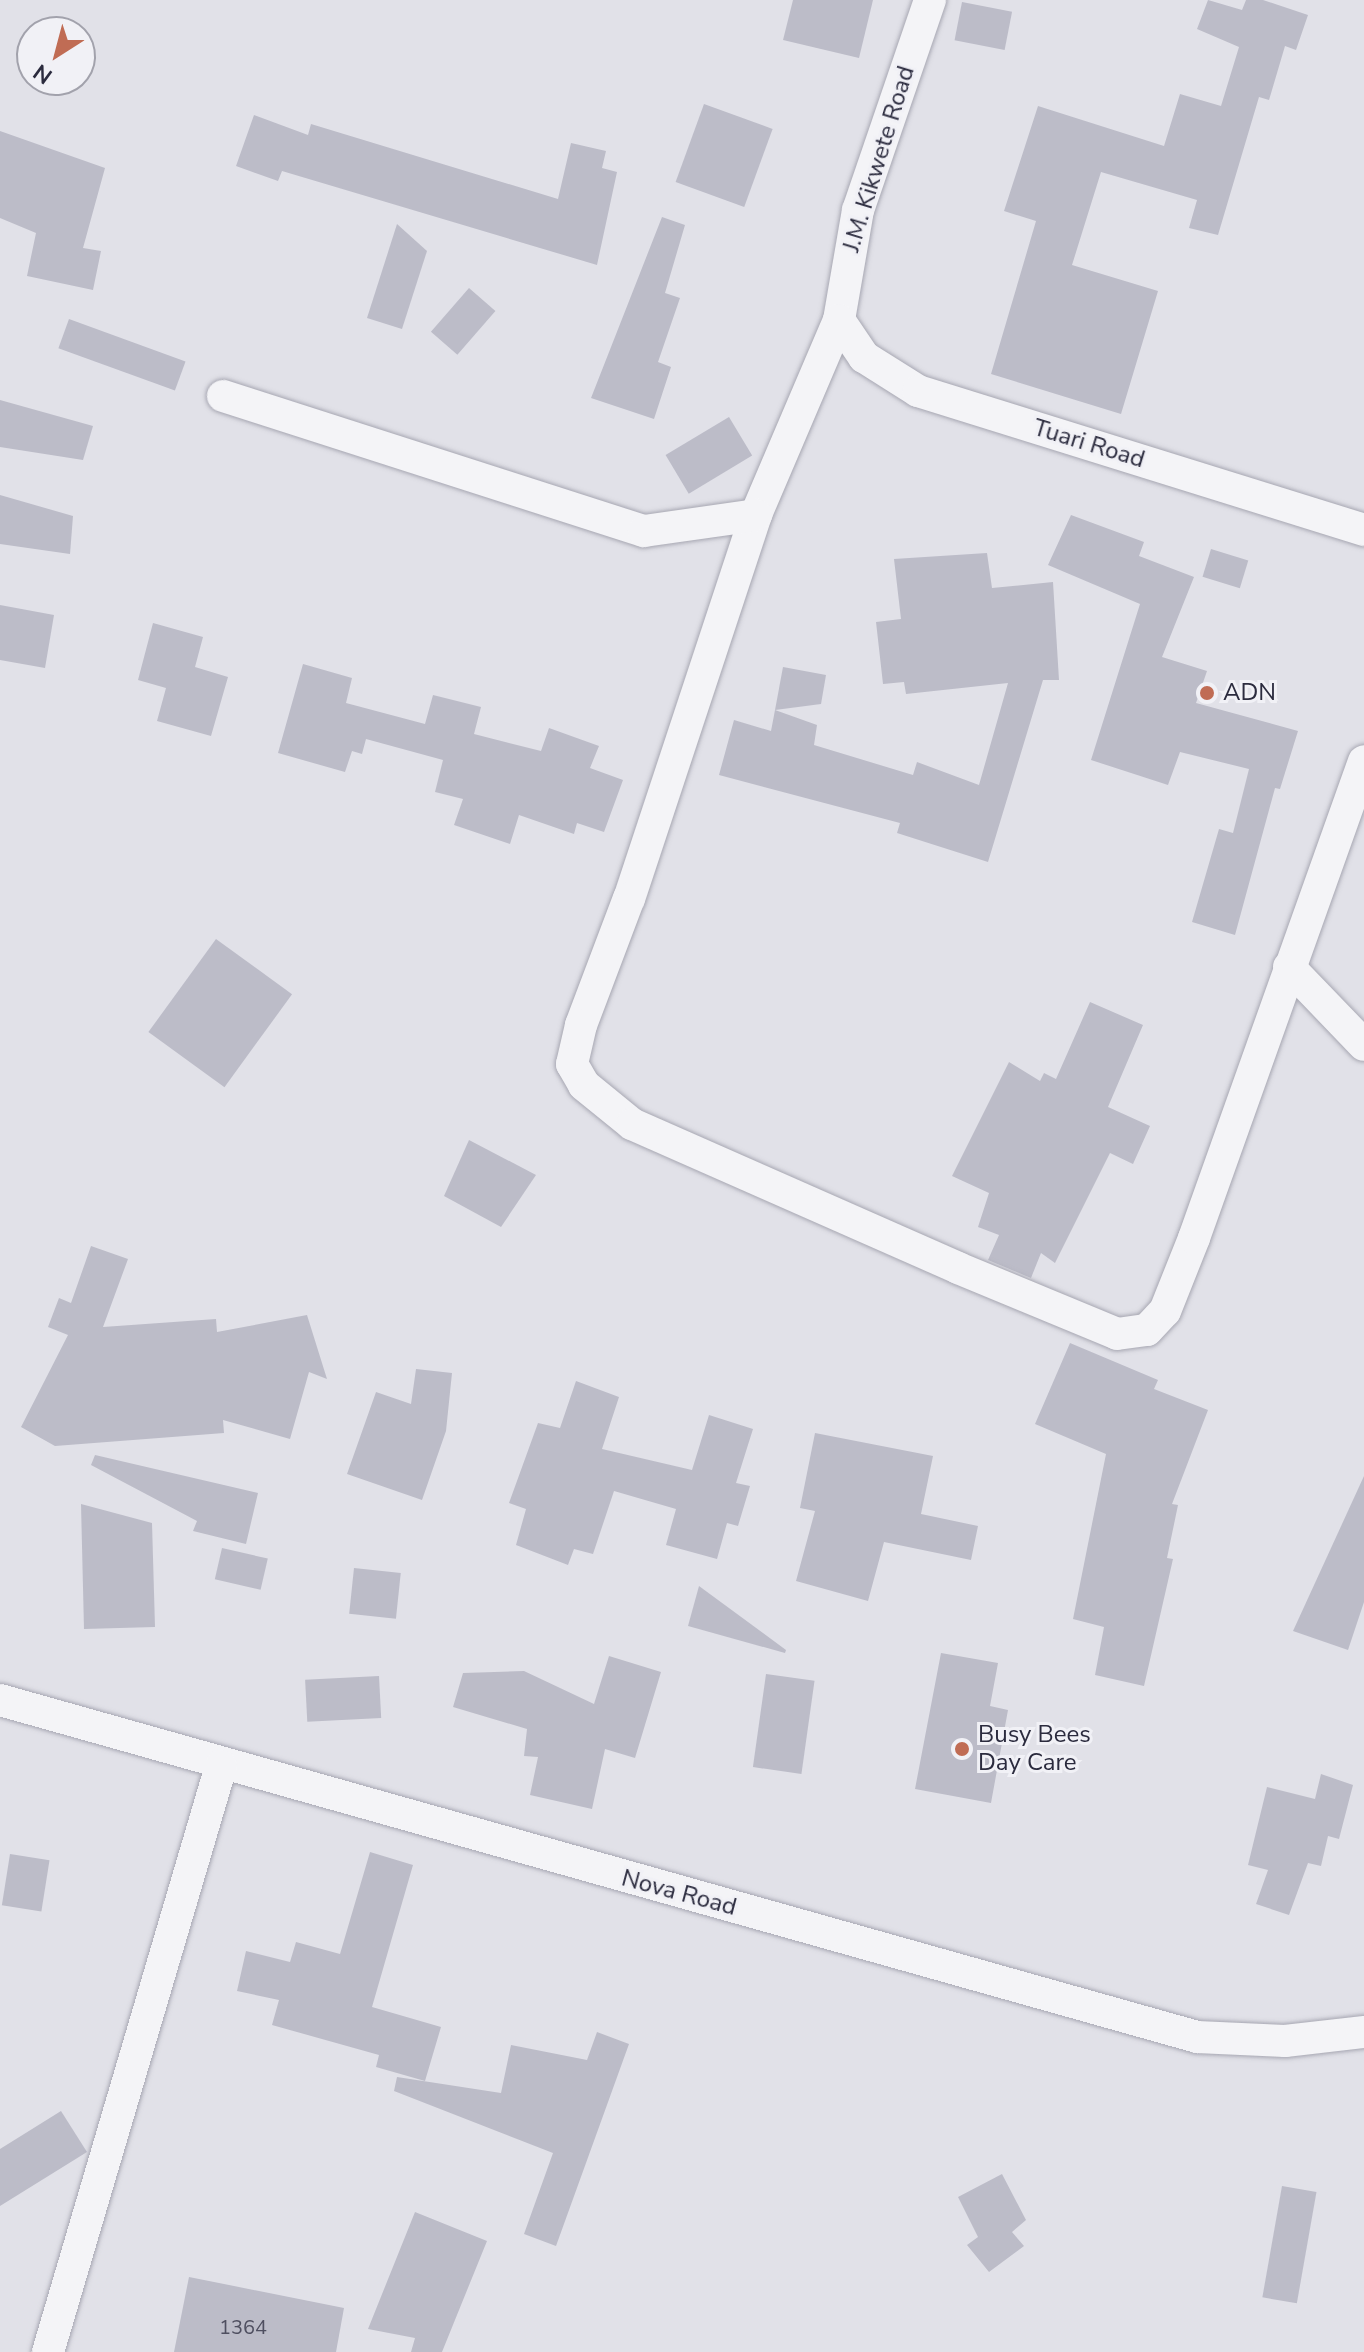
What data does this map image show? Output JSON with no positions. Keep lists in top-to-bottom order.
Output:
{
  "streets": {
    "street": ["J.M. Kikwete Road", "Tuari Road", "Nova Road"]
  },
  "crossings": [
    ["J.M. Kikwete Road", "Tuari Road"]
  ],
  "places": ["ADN", "Busy Bees Day Care"],
  "house_numbers": ["1364"],
  "north": "bottom left"
}
